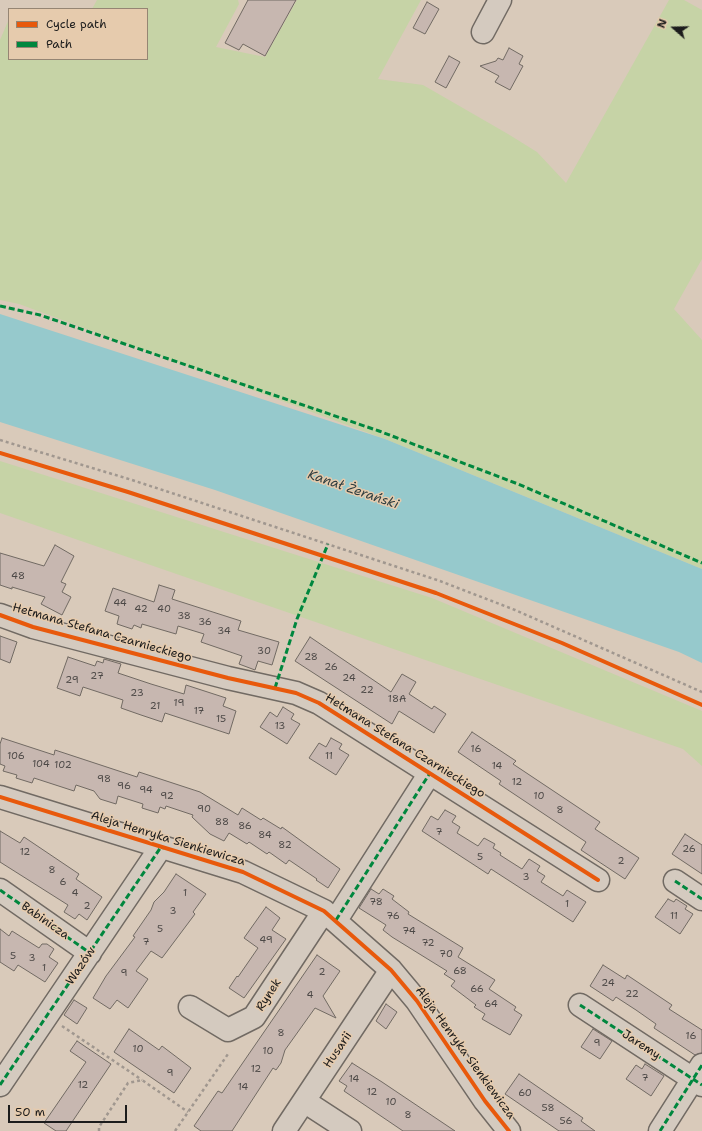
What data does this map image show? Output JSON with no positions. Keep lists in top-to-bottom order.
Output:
{
  "streets": {
    "street": [
      "Hetmana Stefana Czarnieckiego",
      "Aleja Henryka Sienkiewicza",
      "Babinicza",
      "Wazów",
      "Rynek",
      "Jaremy",
      "Husarii"
    ]
  },
  "crossings": [
    ["Aleja Henryka Sienkiewicza", "Wazów"],
    ["Aleja Henryka Sienkiewicza", "Rynek"],
    ["Aleja Henryka Sienkiewicza", "Husarii"],
    ["Babinicza", "Wazów"]
  ],
  "water": ["Kanał Żerański"],
  "house_numbers": [
    "48",
    "44",
    "42",
    "40",
    "38",
    "36",
    "34",
    "30",
    "28",
    "26",
    "27",
    "24",
    "29",
    "22",
    "23",
    "18A",
    "19",
    "21",
    "17",
    "15",
    "13",
    "16",
    "106",
    "11",
    "104",
    "102",
    "14",
    "98",
    "12",
    "96",
    "94",
    "92",
    "10",
    "90",
    "8",
    "88",
    "86",
    "7",
    "84",
    "82",
    "26",
    "12",
    "5",
    "2",
    "8",
    "3",
    "6",
    "4",
    "1",
    "78",
    "1",
    "2",
    "3",
    "76",
    "11",
    "5",
    "74",
    "49",
    "7",
    "72",
    "70",
    "5",
    "3",
    "1",
    "68",
    "2",
    "9",
    "24",
    "66",
    "22",
    "4",
    "64",
    "8",
    "16",
    "9",
    "10",
    "10",
    "12",
    "9",
    "7",
    "14",
    "12",
    "14",
    "12",
    "60",
    "10",
    "58",
    "8",
    "56"
  ],
  "legend": ["Cycle path", "Path"],
  "scale_bar": "50 m",
  "north": "left"
}
